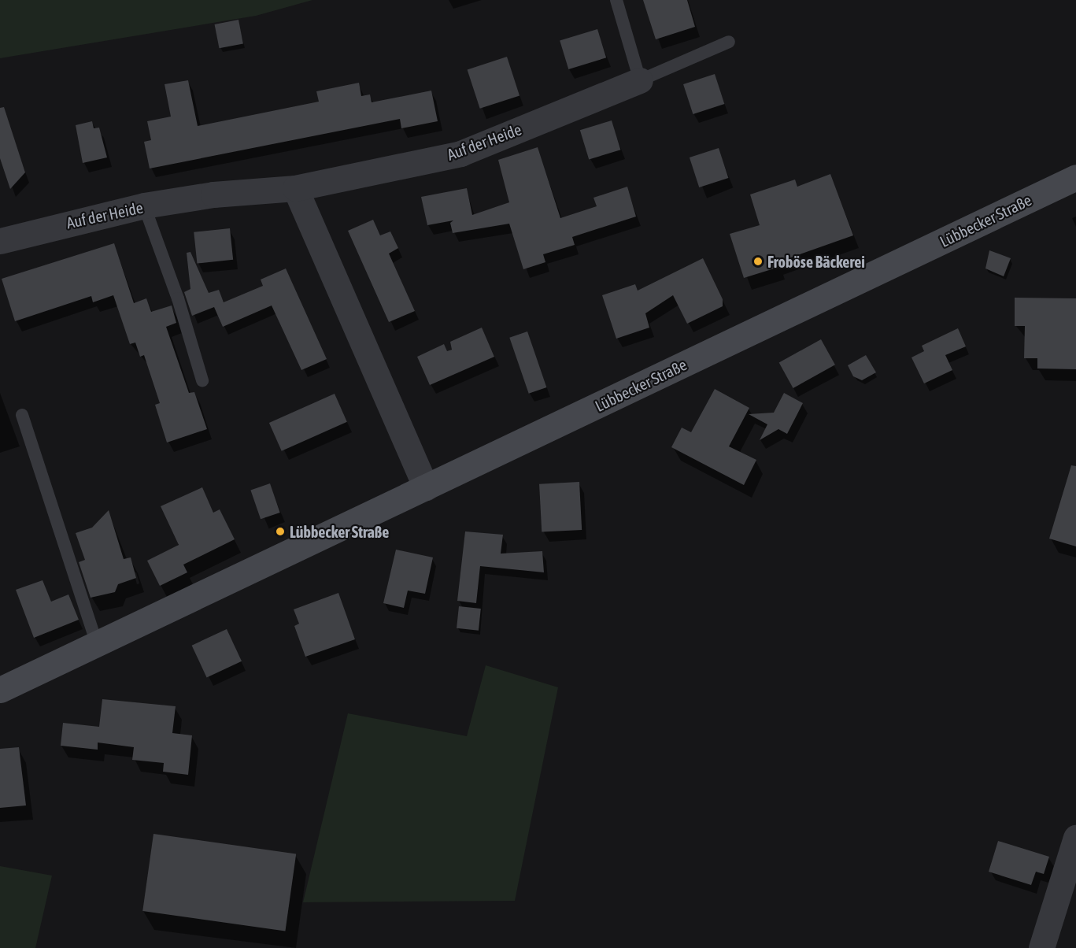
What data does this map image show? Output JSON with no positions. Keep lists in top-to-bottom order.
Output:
{
  "streets": {
    "main road": ["Lübbecker Straße"],
    "street": ["Auf der Heide"]
  },
  "places": ["Froböse Bäckerei", "Lübbecker Straße"]
}
